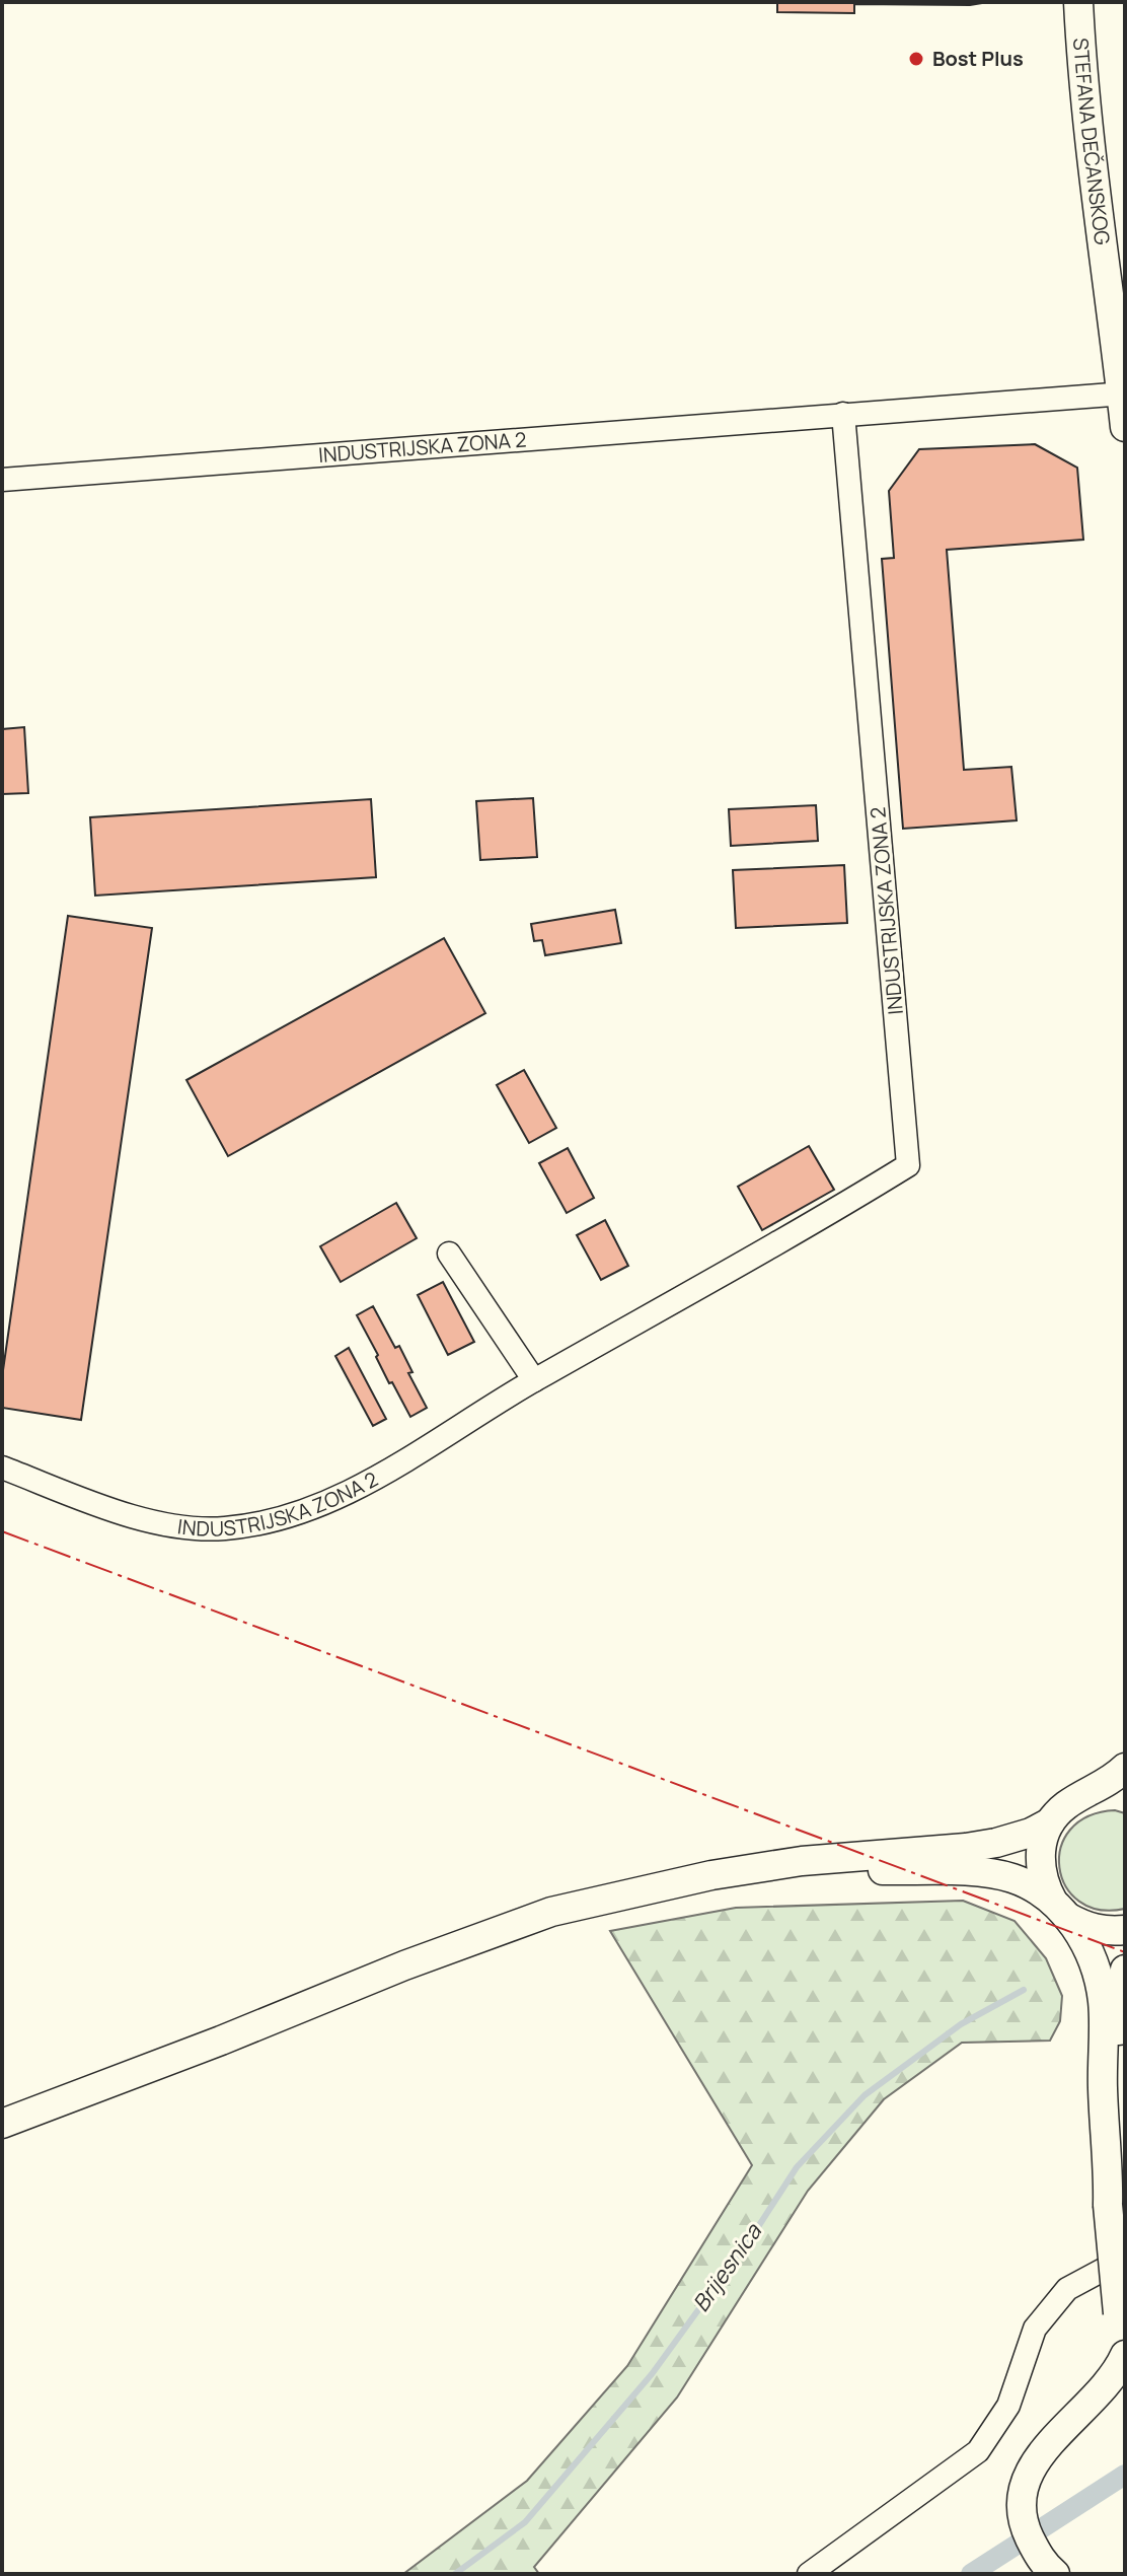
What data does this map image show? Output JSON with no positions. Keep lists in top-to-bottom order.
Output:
{
  "streets": {
    "main road": ["STEFANA DEČANSKOG"],
    "street": ["INDUSTRIJSKA ZONA 2"]
  },
  "crossings": [
    ["STEFANA DEČANSKOG", "INDUSTRIJSKA ZONA 2"]
  ],
  "water": ["Brijesnica"],
  "places": ["Bost Plus"]
}
